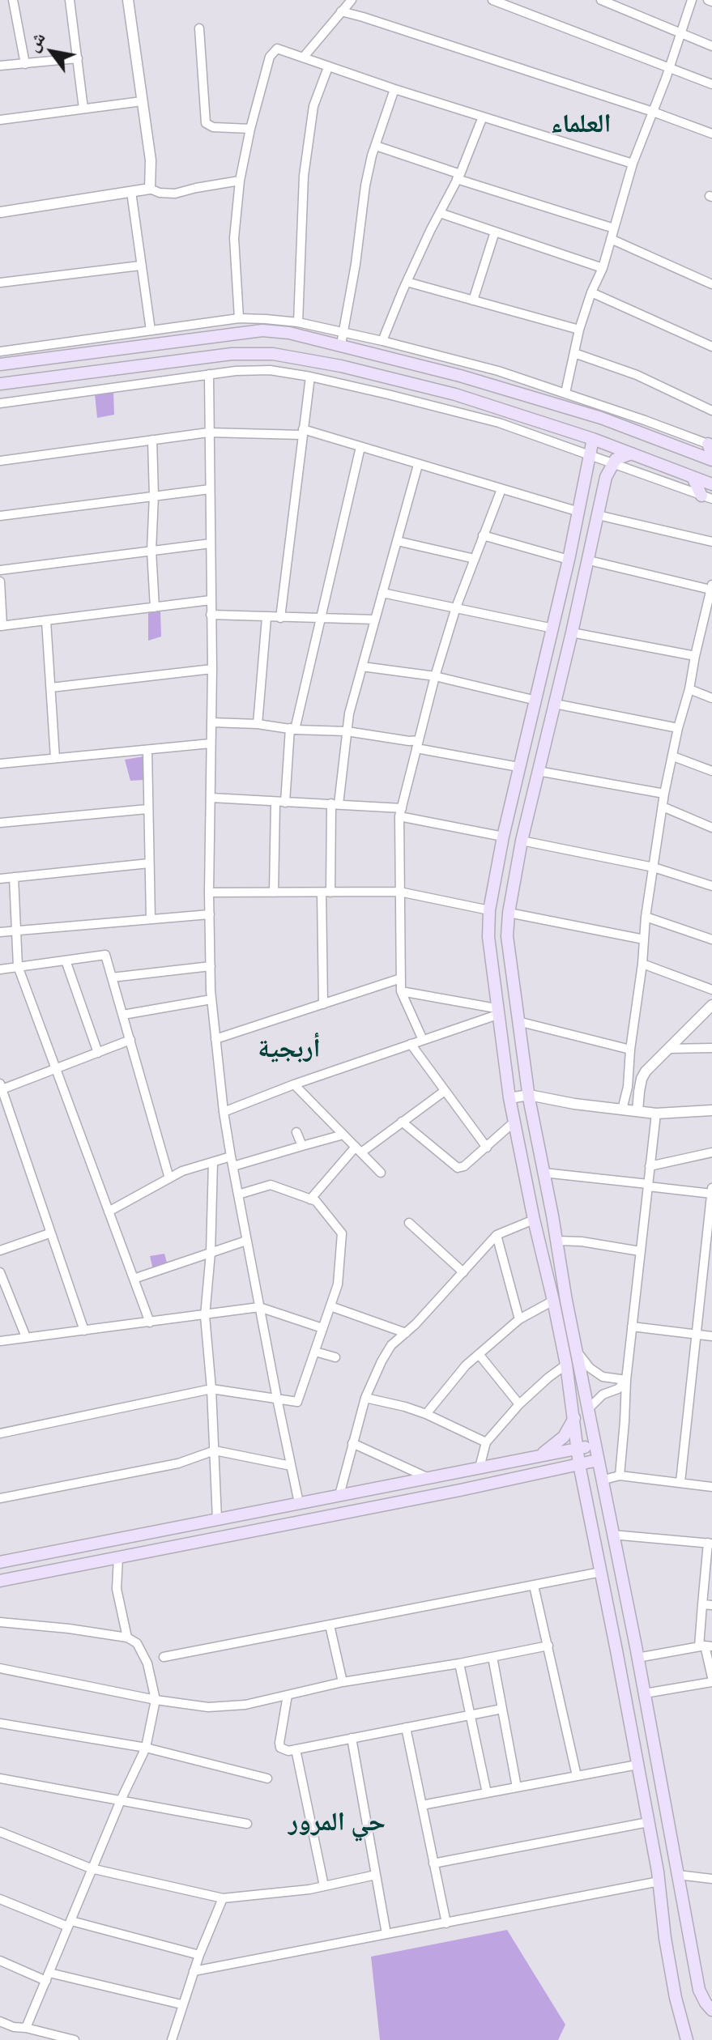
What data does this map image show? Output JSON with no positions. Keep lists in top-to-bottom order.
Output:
{
  "districts": ["العلماء", "أربجية", "حي المرور"],
  "north": "top left"
}
